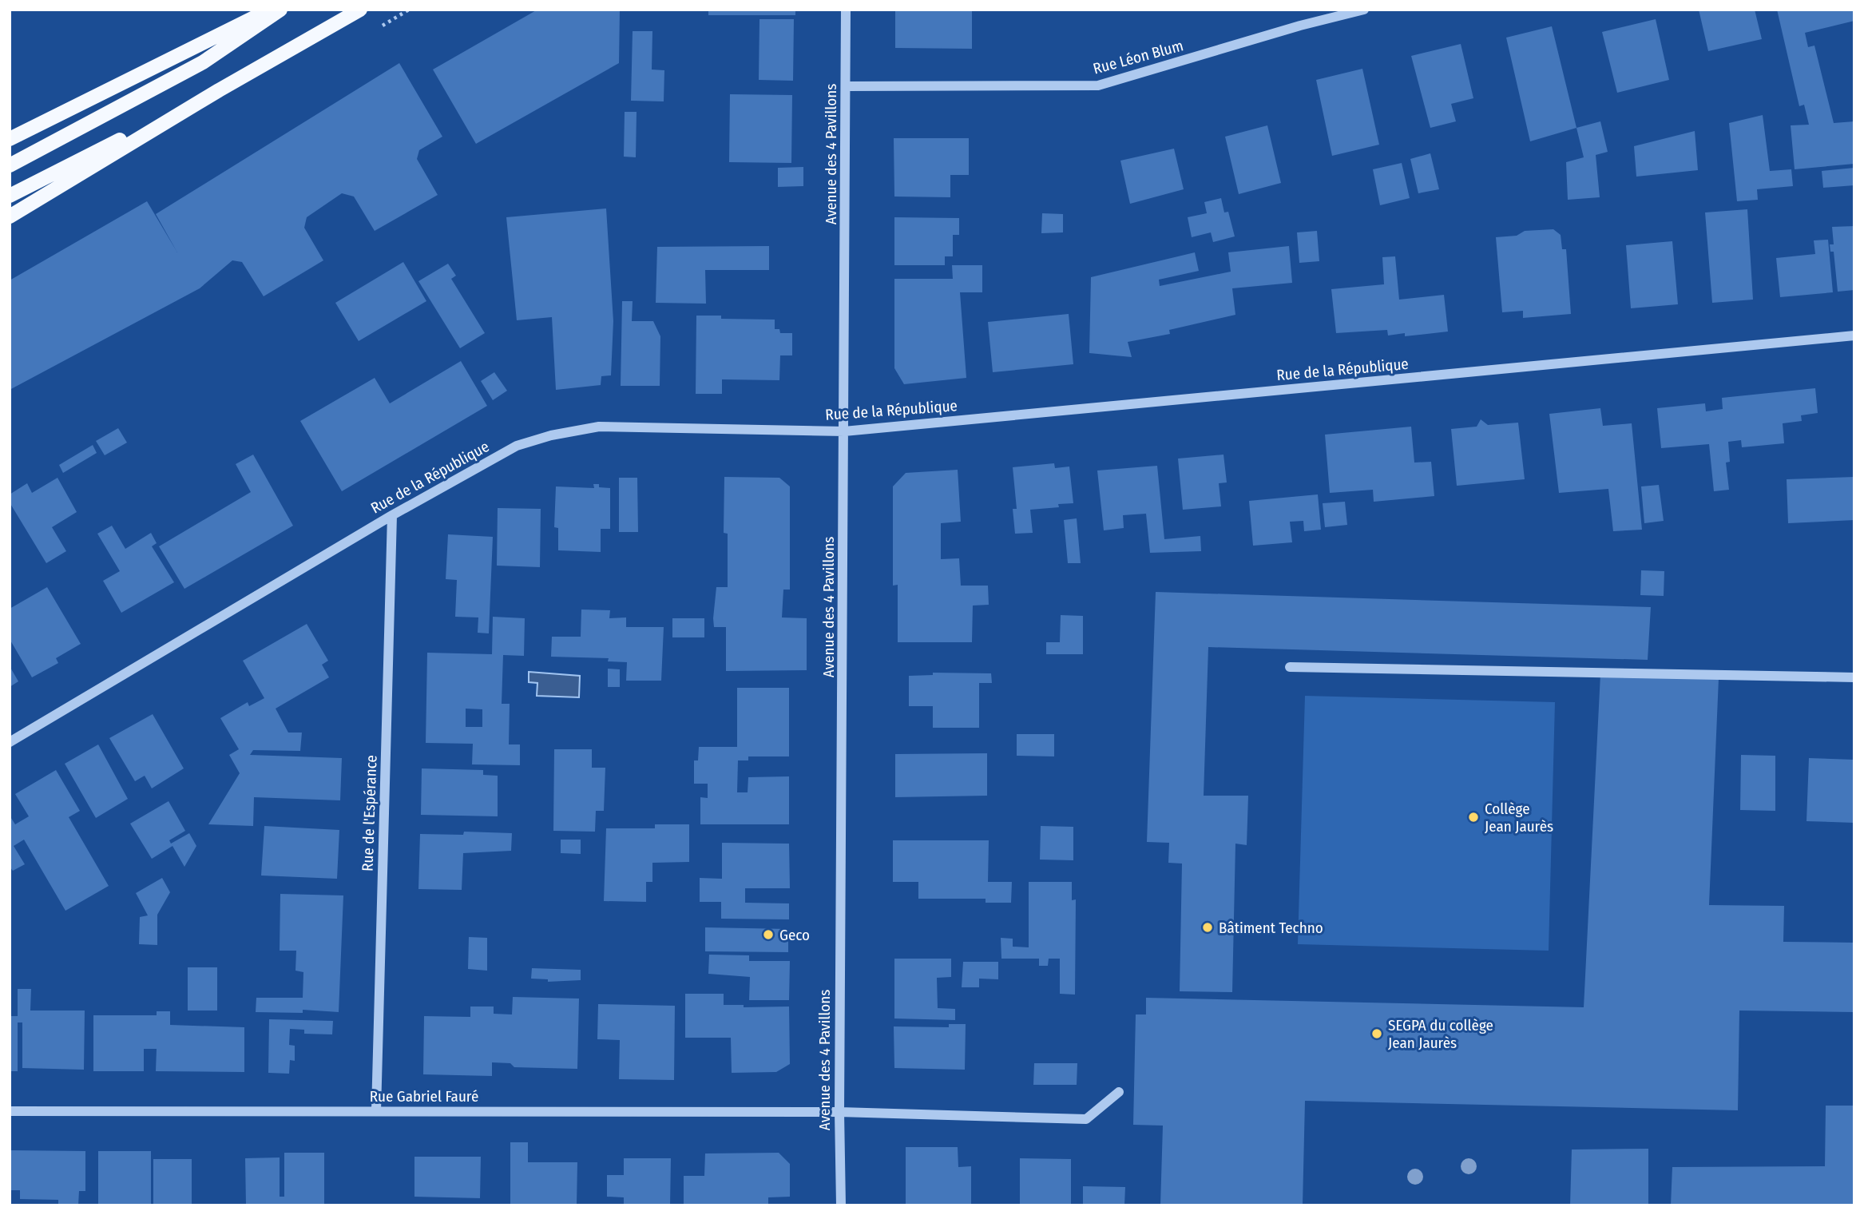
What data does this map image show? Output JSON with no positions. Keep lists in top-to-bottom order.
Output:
{
  "streets": {
    "street": [
      "Rue Léon Blum",
      "Avenue des 4 Pavillons",
      "Rue de la République",
      "Rue de l'Espérance",
      "Rue Gabriel Fauré"
    ]
  },
  "crossings": [
    ["Rue Léon Blum", "Avenue des 4 Pavillons"],
    ["Avenue des 4 Pavillons", "Rue de la République"],
    ["Avenue des 4 Pavillons", "Rue Gabriel Fauré"],
    ["Rue de la République", "Rue de l'Espérance"],
    ["Rue de l'Espérance", "Rue Gabriel Fauré"]
  ],
  "places": [
    "Collège Jean Jaurès",
    "Bâtiment Techno",
    "Geco",
    "SEGPA du collège Jean Jaurès"
  ]
}
